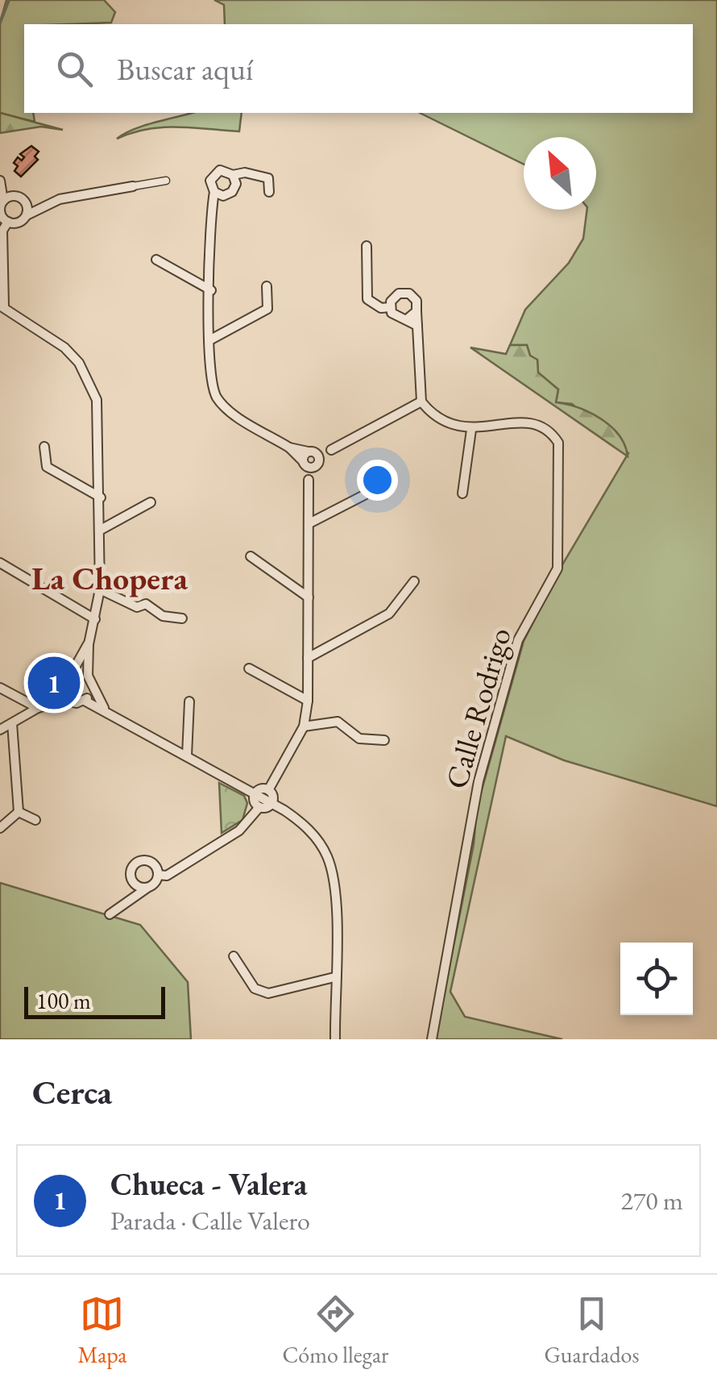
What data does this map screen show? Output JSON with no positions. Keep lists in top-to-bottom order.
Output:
{
  "streets": {
    "street": ["Calle Rodrigo"]
  },
  "districts": ["La Chopera"],
  "scale_bar": "100 m",
  "north": "top left",
  "page": {
    "search": "Buscar aquí",
    "pins": "1",
    "scale": "100 m",
    "heading": "Cerca",
    "list": [
      {
        "mark": "1",
        "name": "Chueca - Valera",
        "note": "Parada · Calle Valero",
        "value": "270 m"
      }
    ],
    "nav": ["Mapa", "Cómo llegar", "Guardados"]
  }
}
